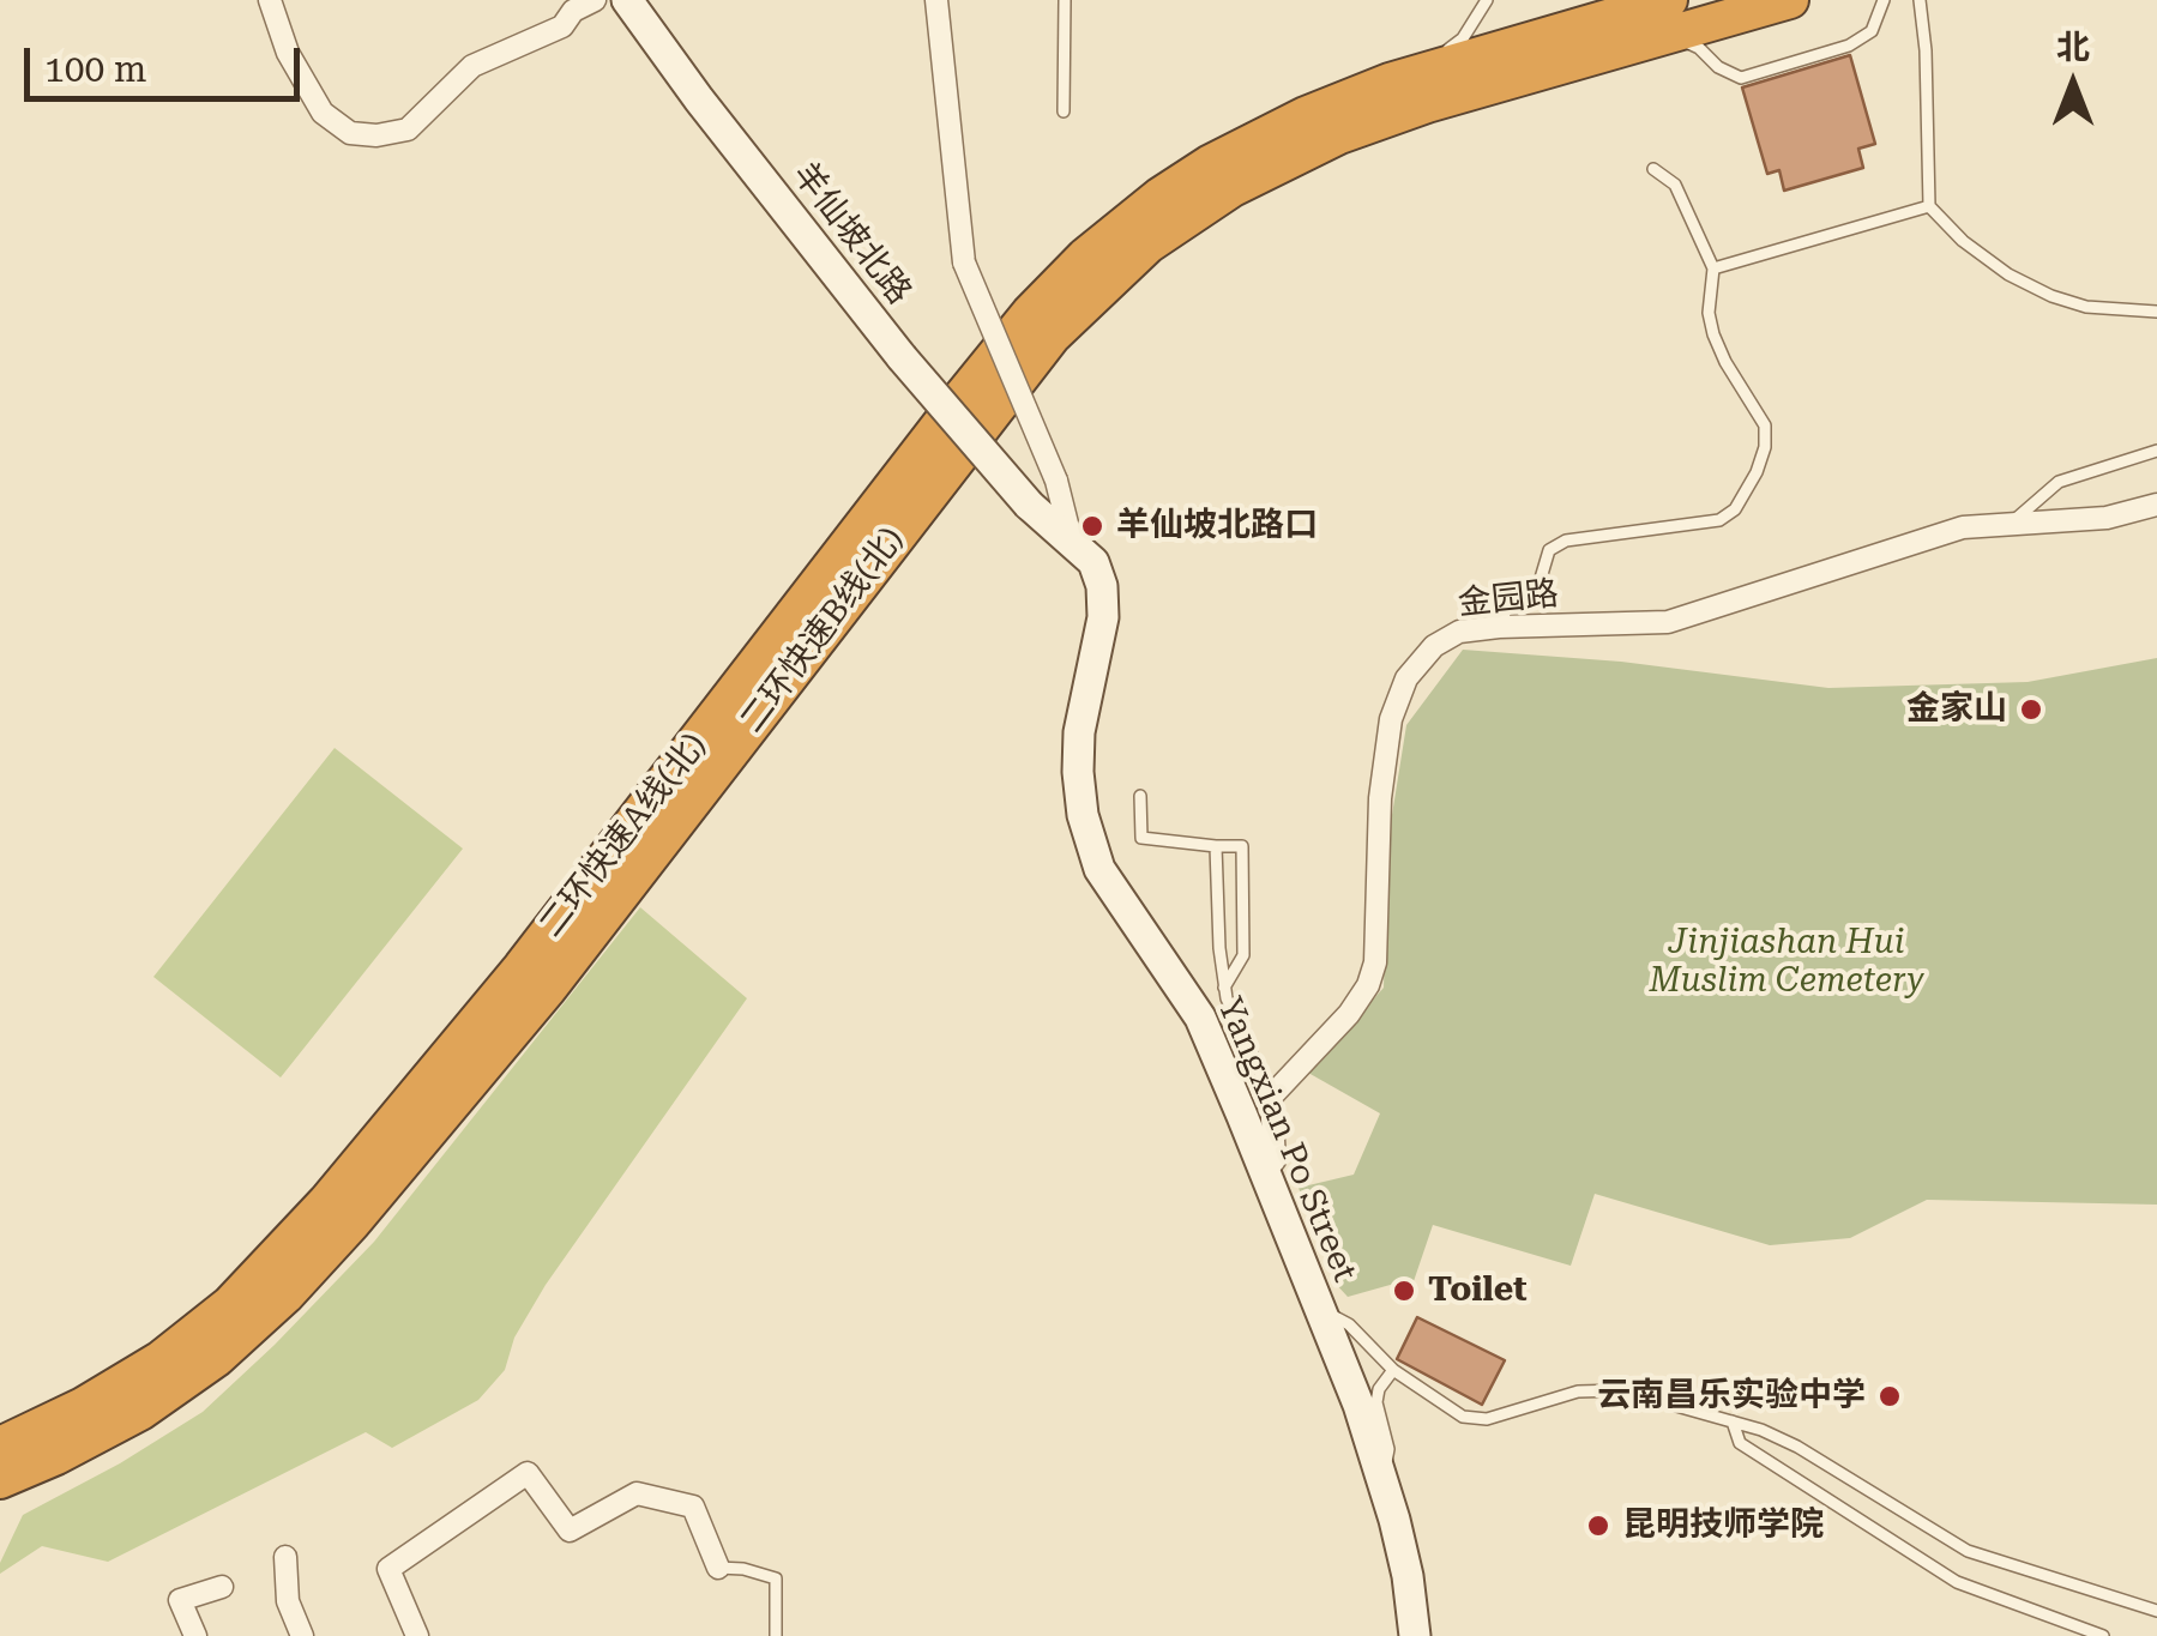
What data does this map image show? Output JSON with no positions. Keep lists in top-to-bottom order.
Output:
{
  "streets": {
    "highway": ["二环快速B线(北)", "二环快速A线(北)"],
    "street": ["羊仙坡北路", "金园路", "Yangxian Po Street"]
  },
  "crossings": [
    ["羊仙坡北路", "Yangxian Po Street"],
    ["二环快速B线(北)", "二环快速A线(北)"]
  ],
  "parks": ["Jinjiashan Hui Muslim Cemetery"],
  "places": [
    "羊仙坡北路口",
    "金家山",
    "Toilet",
    "云南昌乐实验中学",
    "昆明技师学院"
  ],
  "scale_bar": "100 m",
  "north": "top"
}
